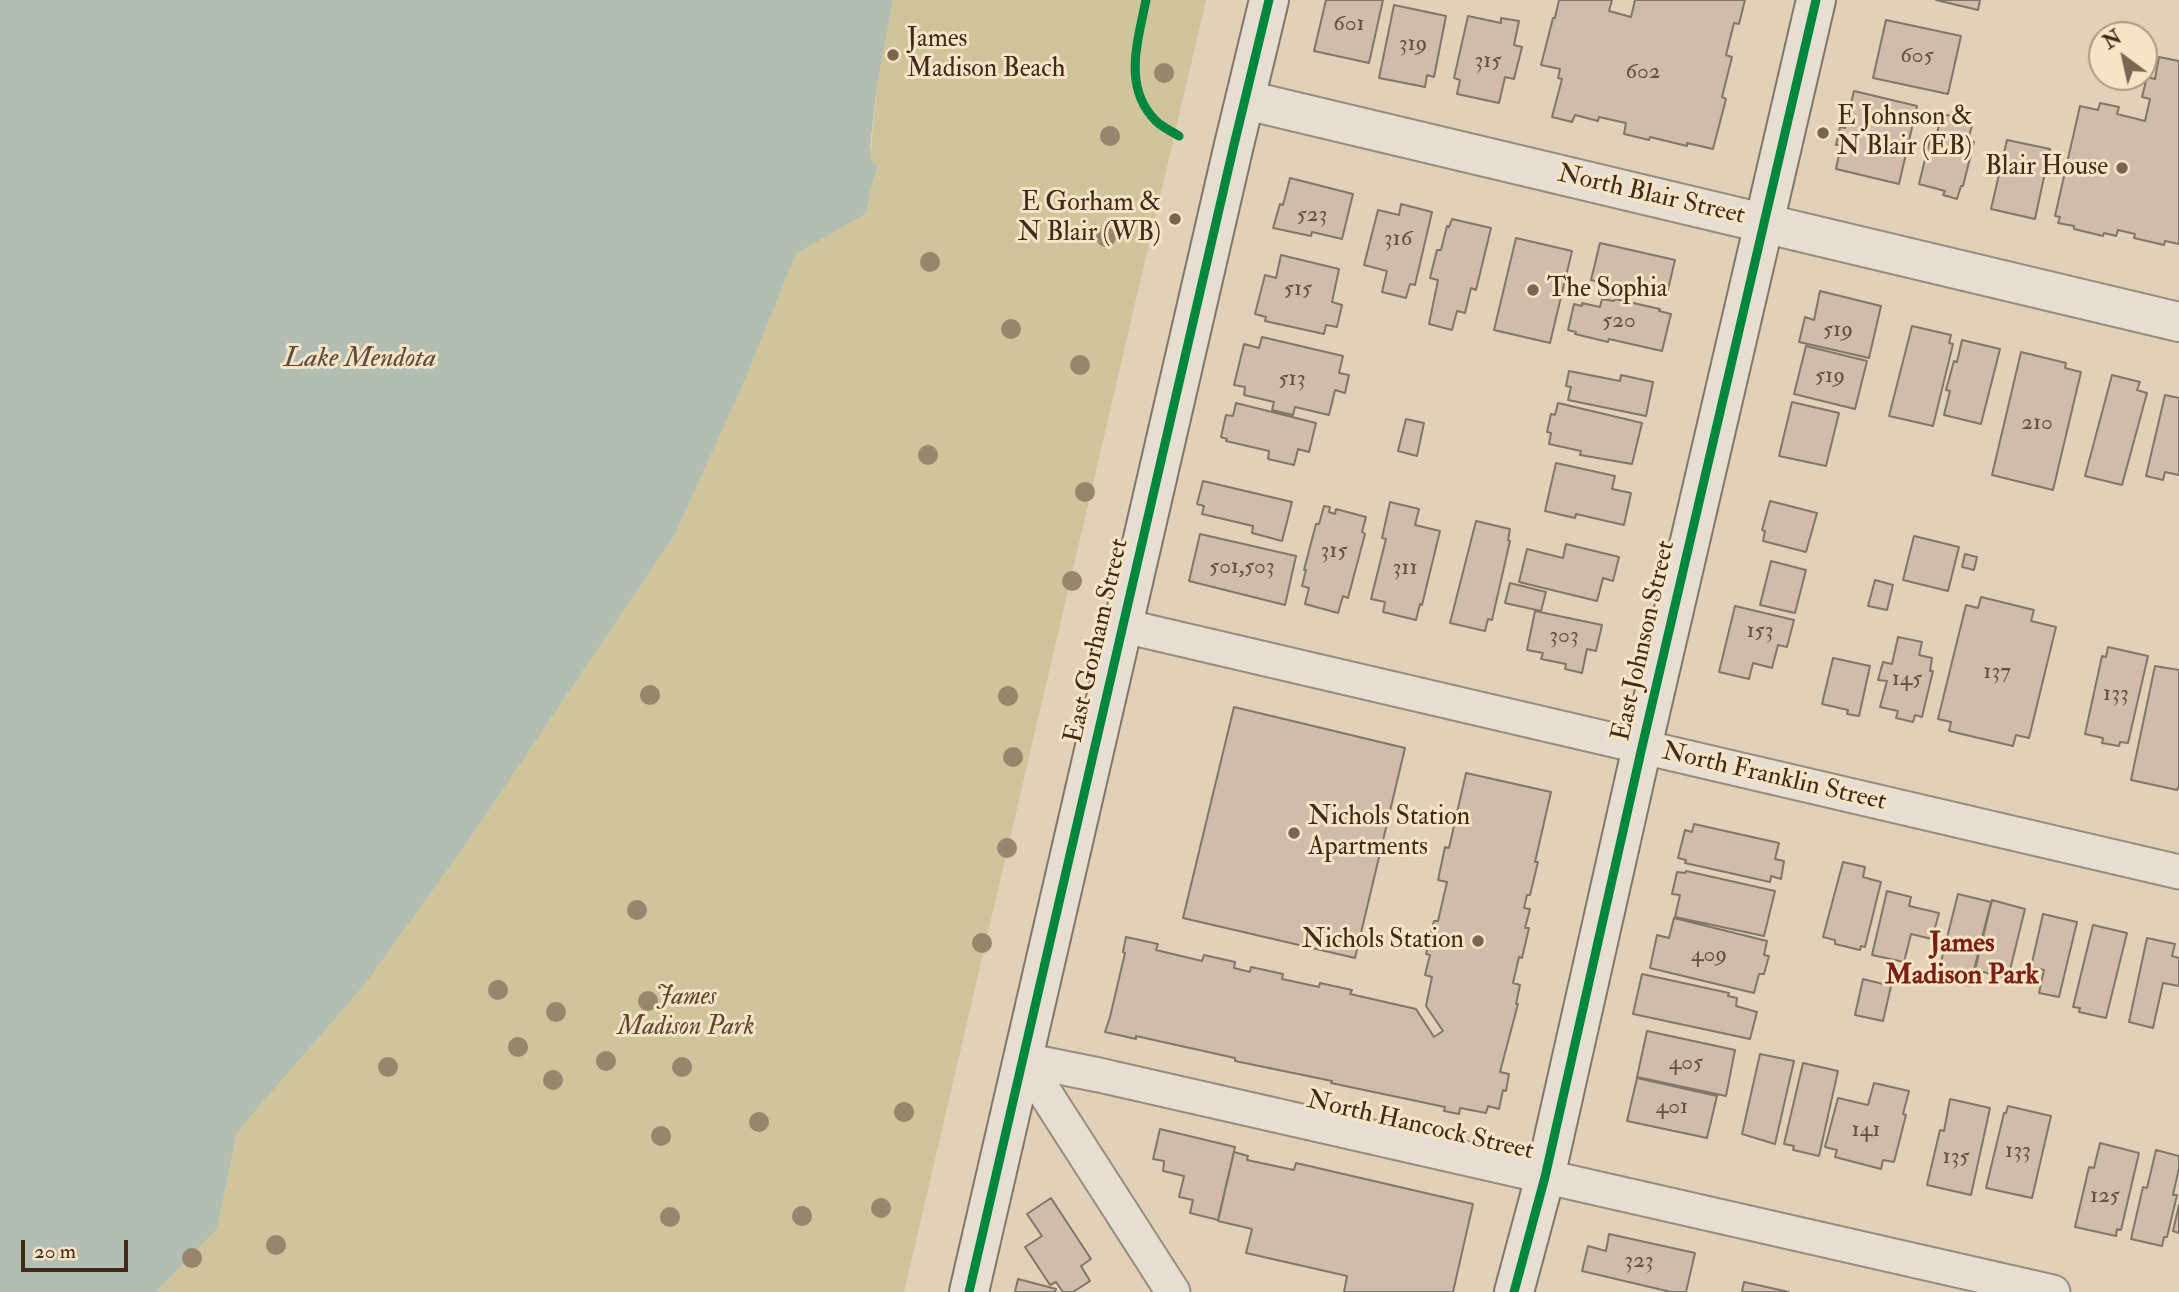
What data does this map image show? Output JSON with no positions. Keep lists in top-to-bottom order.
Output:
{
  "streets": {
    "main road": ["North Blair Street", "East Gorham Street", "East Johnson Street"],
    "street": ["North Franklin Street", "North Hancock Street"]
  },
  "crossings": [
    ["North Blair Street", "East Gorham Street"],
    ["North Blair Street", "East Johnson Street"],
    ["East Gorham Street", "North Franklin Street"],
    ["East Gorham Street", "North Hancock Street"],
    ["East Johnson Street", "North Franklin Street"],
    ["East Johnson Street", "North Hancock Street"]
  ],
  "districts": ["James Madison Park"],
  "water": ["Lake Mendota"],
  "parks": ["James Madison Park"],
  "places": [
    "James Madison Beach",
    "E Johnson & N Blair (EB)",
    "Blair House",
    "E Gorham & N Blair (WB)",
    "The Sophia",
    "Nichols Station Apartments",
    "Nichols Station"
  ],
  "house_numbers": [
    "601",
    "319",
    "605",
    "315",
    "602",
    "523",
    "316",
    "515",
    "520",
    "519",
    "519",
    "513",
    "210",
    "315",
    "501,503",
    "311",
    "153",
    "303",
    "137",
    "145",
    "133",
    "409",
    "405",
    "401",
    "141",
    "133",
    "135",
    "125",
    "323"
  ],
  "scale_bar": "20 m",
  "north": "top left"
}
